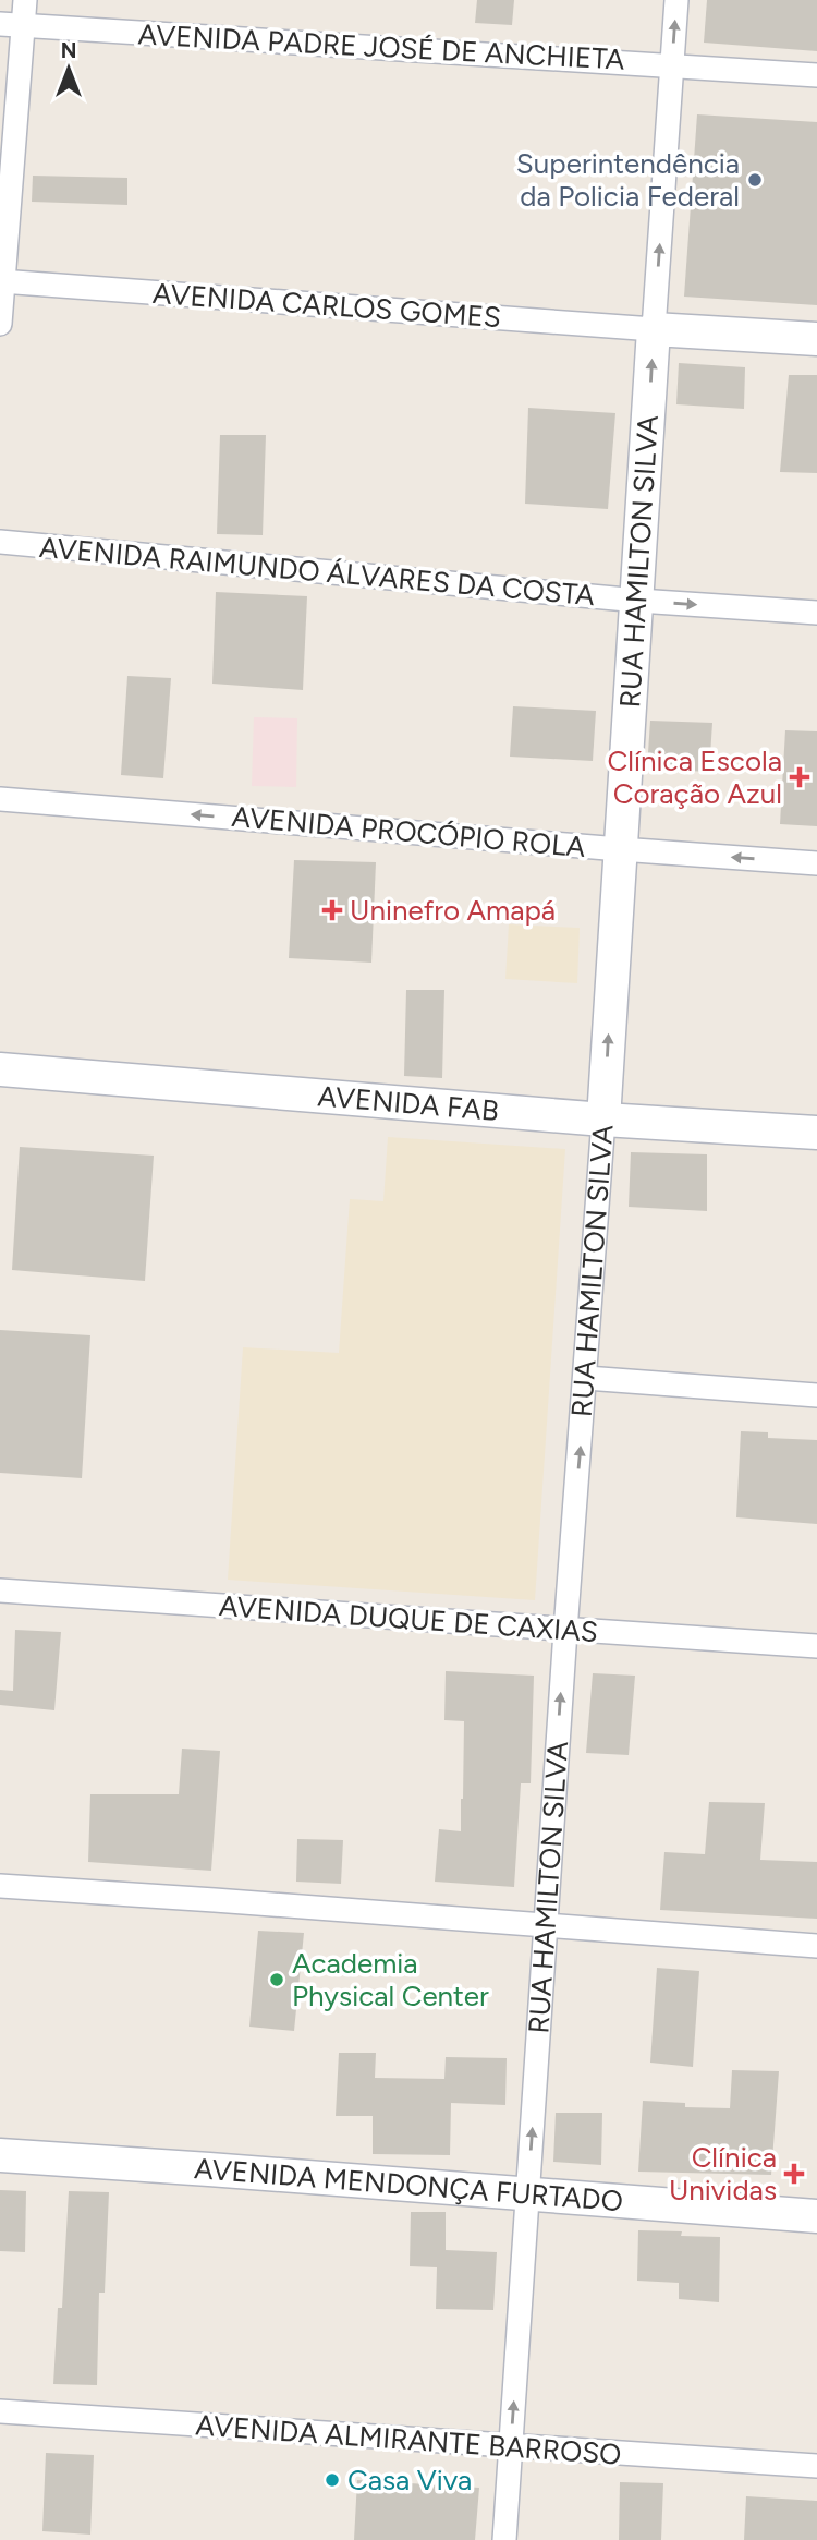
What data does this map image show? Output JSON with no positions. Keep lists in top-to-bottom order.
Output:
{
  "streets": {
    "street": [
      "AVENIDA PADRE JOSÉ DE ANCHIETA",
      "AVENIDA CARLOS GOMES",
      "RUA HAMILTON SILVA",
      "AVENIDA RAIMUNDO ÁLVARES DA COSTA",
      "AVENIDA PROCÓPIO ROLA",
      "AVENIDA FAB",
      "AVENIDA DUQUE DE CAXIAS",
      "AVENIDA MENDONÇA FURTADO",
      "AVENIDA ALMIRANTE BARROSO"
    ]
  },
  "crossings": [
    ["AVENIDA PADRE JOSÉ DE ANCHIETA", "RUA HAMILTON SILVA"],
    ["AVENIDA CARLOS GOMES", "RUA HAMILTON SILVA"],
    ["RUA HAMILTON SILVA", "AVENIDA RAIMUNDO ÁLVARES DA COSTA"],
    ["RUA HAMILTON SILVA", "AVENIDA PROCÓPIO ROLA"],
    ["RUA HAMILTON SILVA", "AVENIDA FAB"],
    ["RUA HAMILTON SILVA", "AVENIDA DUQUE DE CAXIAS"],
    ["RUA HAMILTON SILVA", "AVENIDA MENDONÇA FURTADO"],
    ["RUA HAMILTON SILVA", "AVENIDA ALMIRANTE BARROSO"]
  ],
  "one_way": ["RUA HAMILTON SILVA", "AVENIDA PROCÓPIO ROLA"],
  "places": {
    "other": ["Superintendência da Policia Federal", "Academia Physical Center", "Casa Viva"],
    "health": ["Clínica Escola Coração Azul", "Uninefro Amapá", "Clínica Unividas"]
  },
  "north": "top"
}
